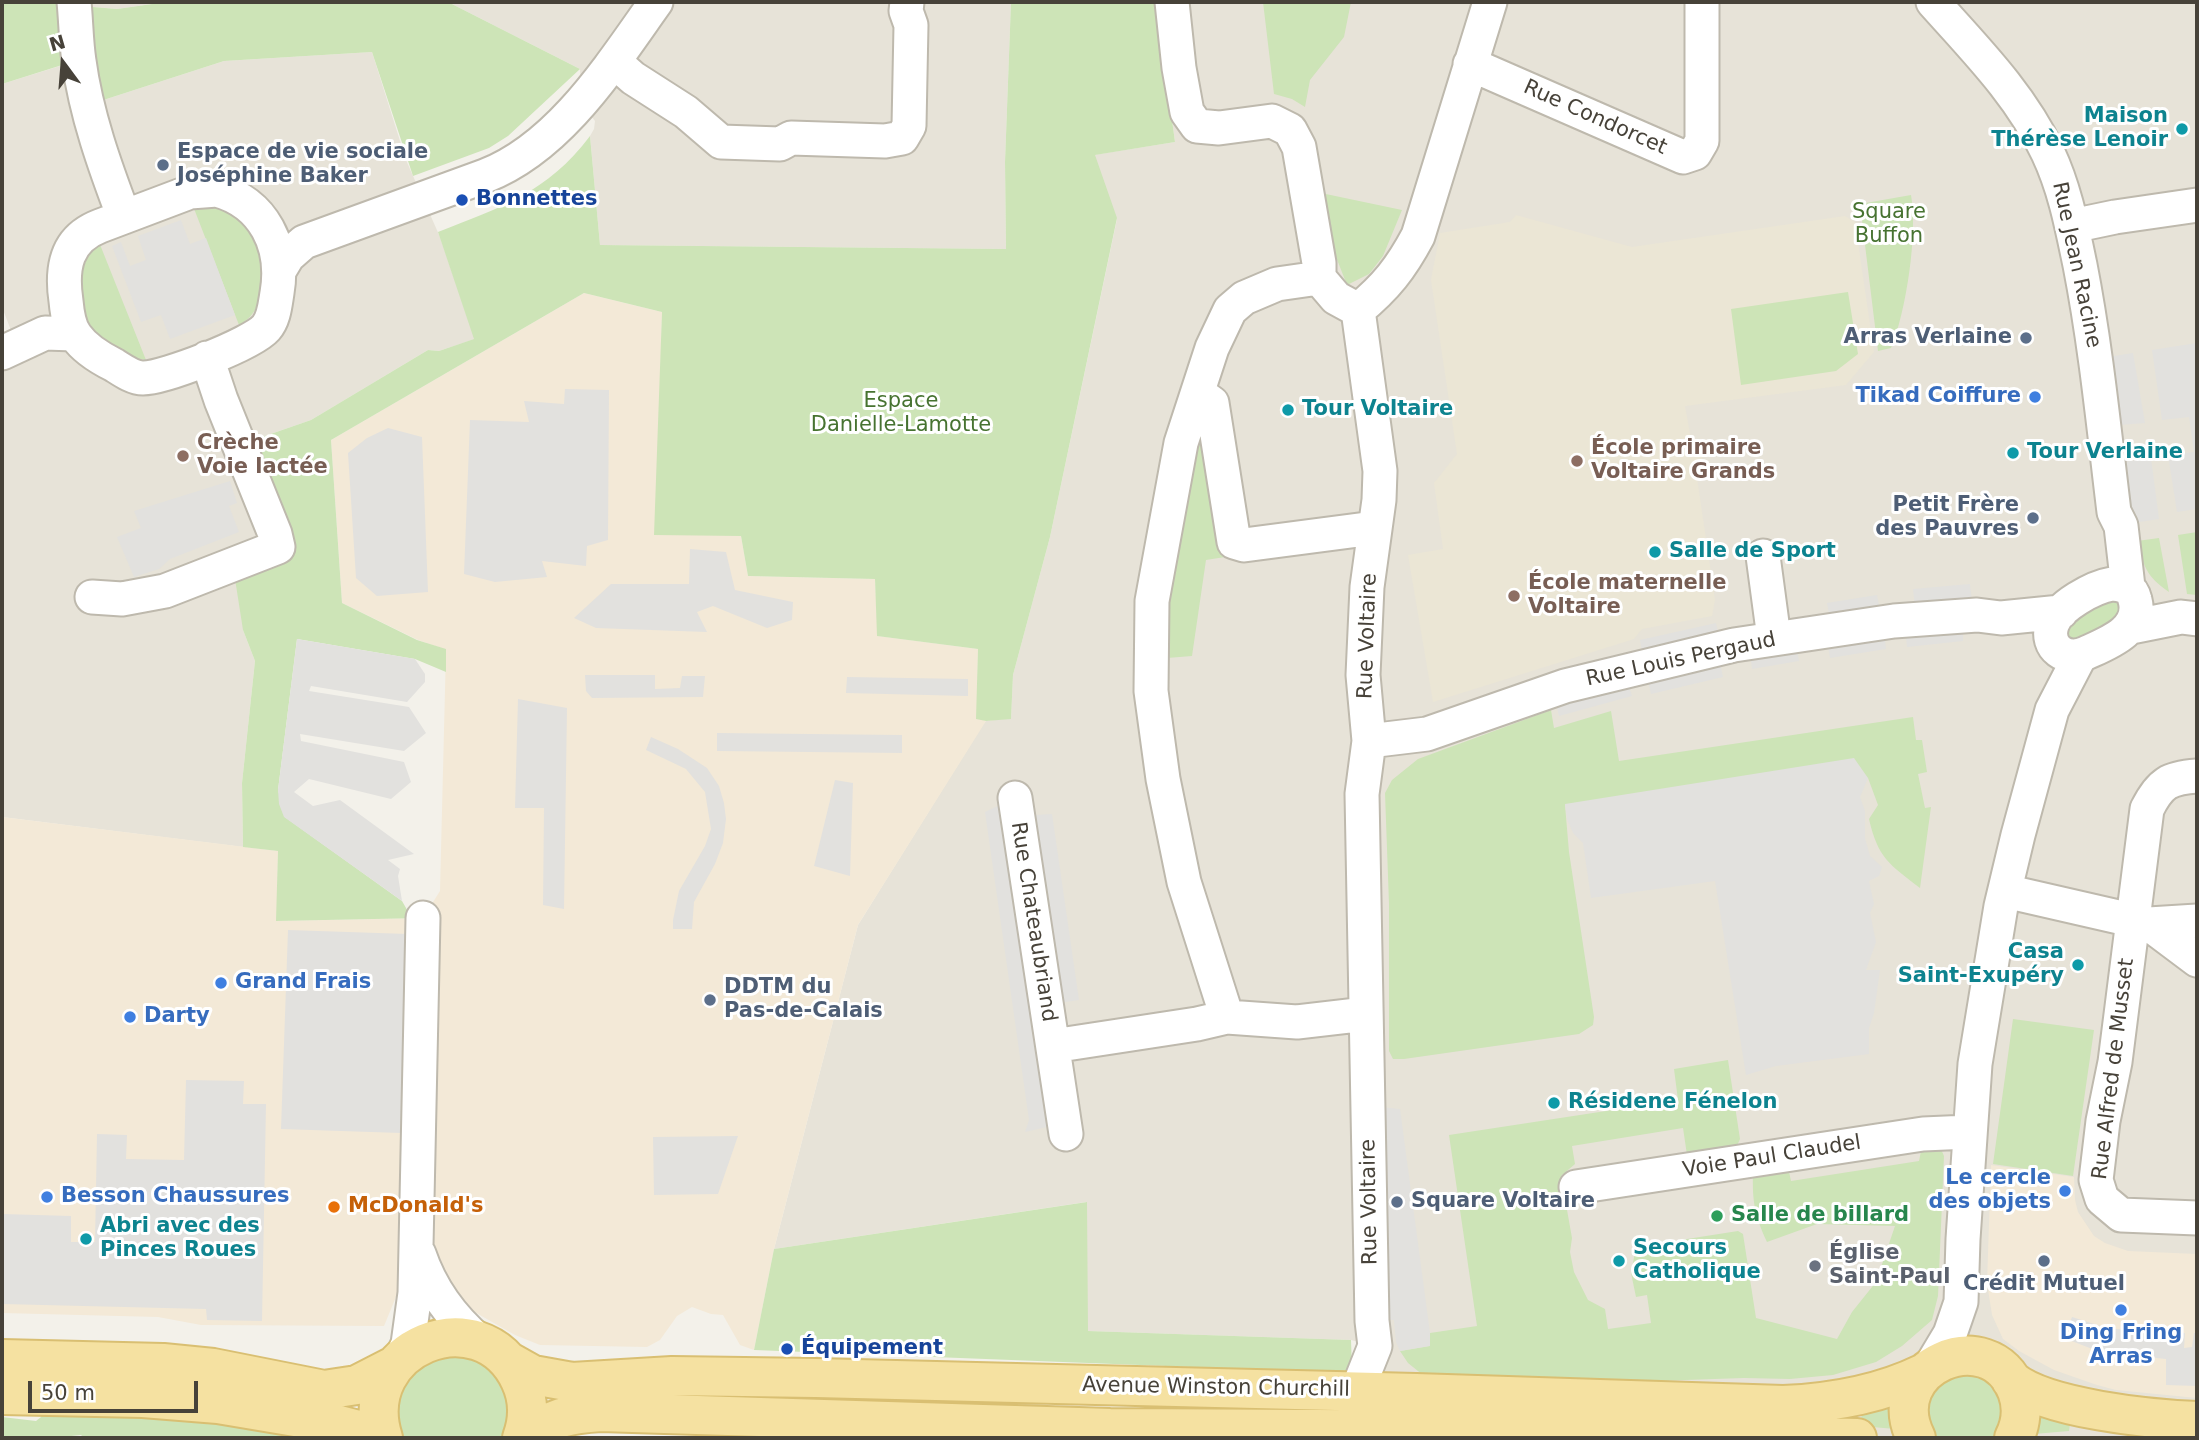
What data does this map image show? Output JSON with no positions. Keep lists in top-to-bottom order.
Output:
{
  "streets": {
    "main road": ["Avenue Winston Churchill"],
    "street": [
      "Rue Condorcet",
      "Rue Jean Racine",
      "Rue Voltaire",
      "Rue Louis Pergaud",
      "Rue Chateaubriand",
      "Rue Alfred de Musset",
      "Voie Paul Claudel"
    ]
  },
  "crossings": [
    ["Rue Voltaire", "Rue Louis Pergaud"],
    ["Rue Voltaire", "Rue Chateaubriand"],
    ["Rue Voltaire", "Avenue Winston Churchill"]
  ],
  "parks": ["Square Buffon", "Espace Danielle-Lamotte"],
  "places": [
    "Maison Thérèse Lenoir",
    "Espace de vie sociale Joséphine Baker",
    "Bonnettes",
    "Arras Verlaine",
    "Tikad Coiffure",
    "Tour Voltaire",
    "Tour Verlaine",
    "Crèche Voie lactée",
    "École primaire Voltaire Grands",
    "Petit Frère des Pauvres",
    "Salle de Sport",
    "École maternelle Voltaire",
    "Casa Saint-Exupéry",
    "Grand Frais",
    "DDTM du Pas-de-Calais",
    "Darty",
    "Résidene Fénelon",
    "Le cercle des objets",
    "Besson Chaussures",
    "Square Voltaire",
    "McDonald's",
    "Salle de billard",
    "Abri avec des Pinces Roues",
    "Secours Catholique",
    "Crédit Mutuel",
    "Église Saint-Paul",
    "Ding Fring Arras",
    "Équipement"
  ],
  "scale_bar": "50 m",
  "north": "top"
}
